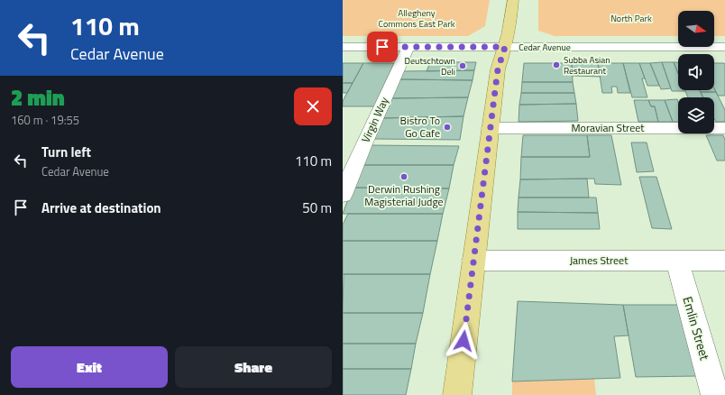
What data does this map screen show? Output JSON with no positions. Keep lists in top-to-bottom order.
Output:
{
  "streets": {
    "street": [
      "Cedar Avenue",
      "Virgin Way",
      "Moravian Street",
      "James Street",
      "Emlin Street"
    ]
  },
  "crossings": [
    ["Cedar Avenue", "Virgin Way"],
    ["James Street", "Emlin Street"]
  ],
  "parks": ["Allegheny Commons East Park", "North Park"],
  "places": [
    "Subba Asian Restaurant",
    "Deutschtown Deli",
    "Bistro To Go Cafe",
    "Derwin Rushing Magisterial Judge"
  ],
  "north": "right",
  "page": {
    "turn": ["110 m", "Cedar Avenue"],
    "heading": ["2 min", "160 m · 19:55"],
    "list": [
      {
        "name": "Turn left",
        "note": "Cedar Avenue",
        "value": "110 m"
      },
      {
        "name": "Arrive at destination",
        "value": "50 m"
      }
    ],
    "buttons": ["Exit", "Share"]
  }
}
